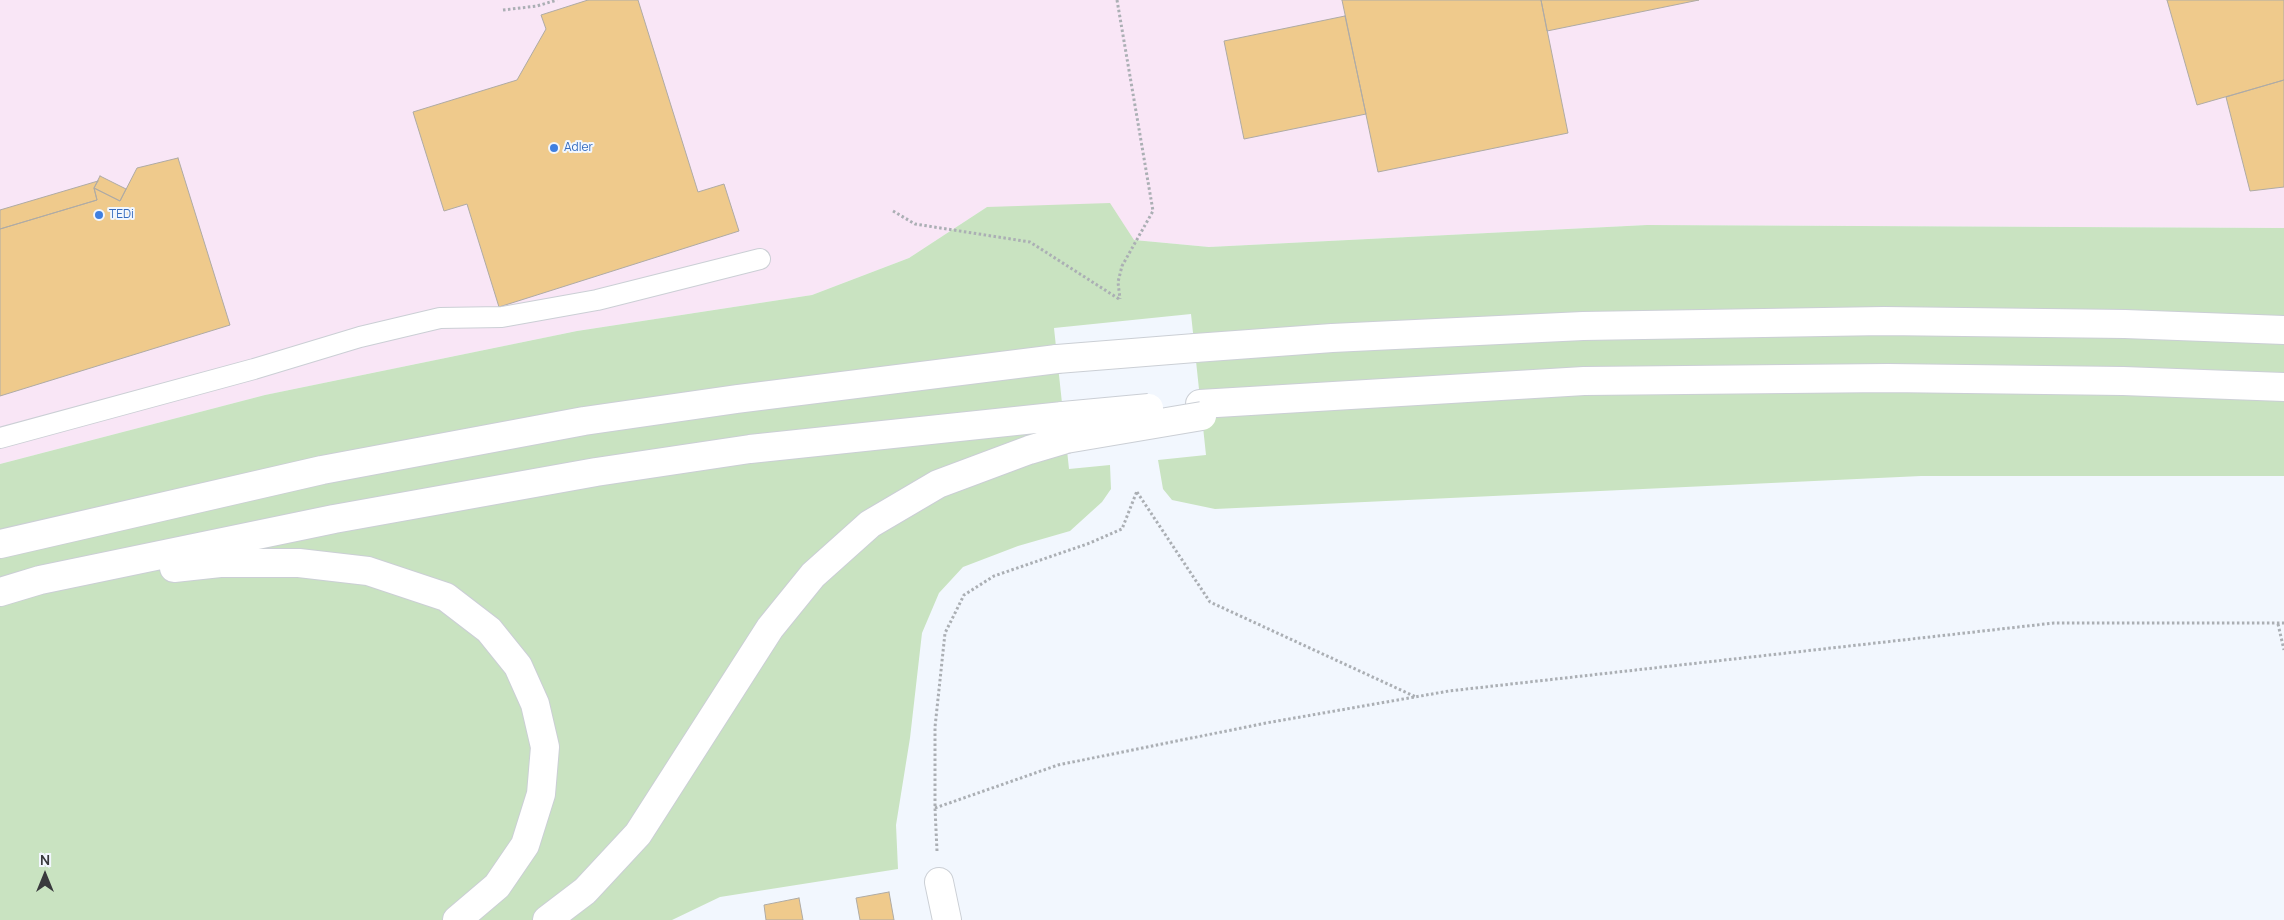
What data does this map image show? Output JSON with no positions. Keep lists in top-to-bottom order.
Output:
{
  "places": ["Adler", "TEDi"],
  "north": "top"
}
